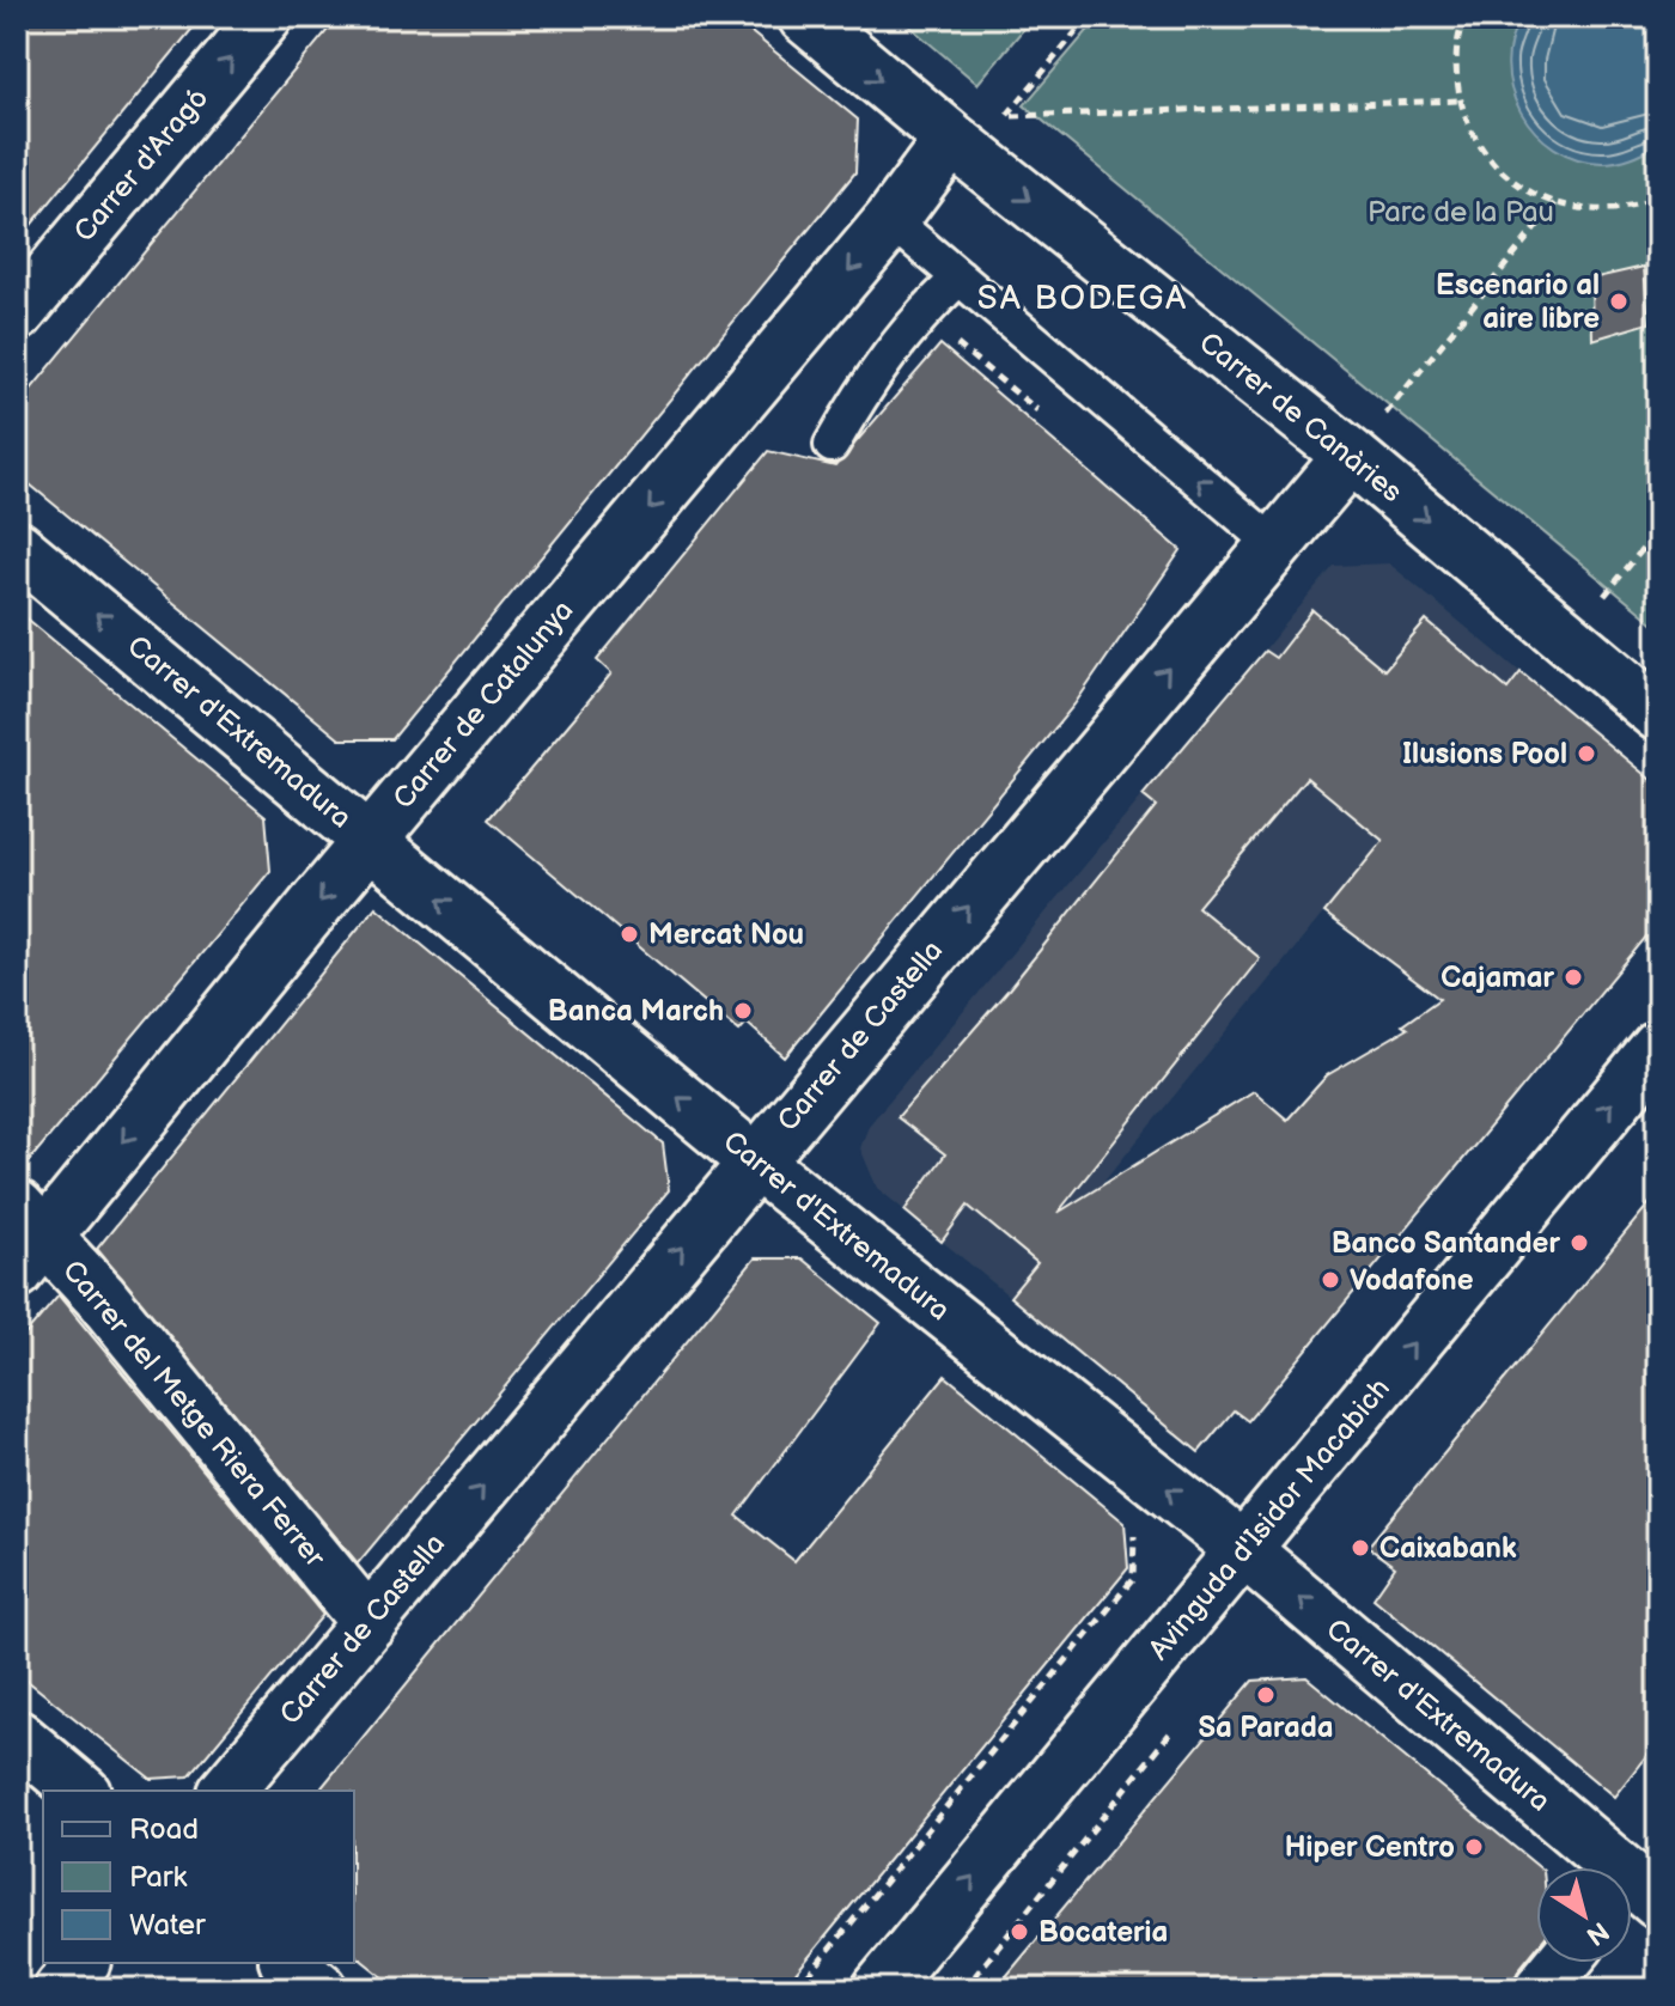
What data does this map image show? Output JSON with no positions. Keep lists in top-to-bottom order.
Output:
{
  "streets": {
    "street": [
      "Carrer d'Aragó",
      "Carrer de Canàries",
      "Carrer de Catalunya",
      "Carrer d'Extremadura",
      "Carrer de Castella",
      "Carrer del Metge Riera Ferrer",
      "Avinguda d'Isidor Macabich"
    ]
  },
  "crossings": [
    ["Carrer de Canàries", "Carrer de Catalunya"],
    ["Carrer de Canàries", "Carrer de Castella"],
    ["Carrer de Catalunya", "Carrer d'Extremadura"],
    ["Carrer de Catalunya", "Carrer del Metge Riera Ferrer"],
    ["Carrer d'Extremadura", "Carrer de Castella"],
    ["Carrer d'Extremadura", "Avinguda d'Isidor Macabich"],
    ["Carrer de Castella", "Carrer del Metge Riera Ferrer"]
  ],
  "one_way": [
    "Carrer d'Aragó",
    "Carrer de Canàries",
    "Carrer de Catalunya",
    "Carrer d'Extremadura",
    "Carrer de Castella",
    "Avinguda d'Isidor Macabich"
  ],
  "districts": ["SA BODEGA"],
  "parks": ["Parc de la Pau"],
  "places": [
    "Escenario al aire libre",
    "Ilusions Pool",
    "Mercat Nou",
    "Cajamar",
    "Banca March",
    "Banco Santander",
    "Vodafone",
    "Caixabank",
    "Sa Parada",
    "Hiper Centro",
    "Bocateria"
  ],
  "legend": ["Road", "Park", "Water"],
  "north": "bottom right"
}
